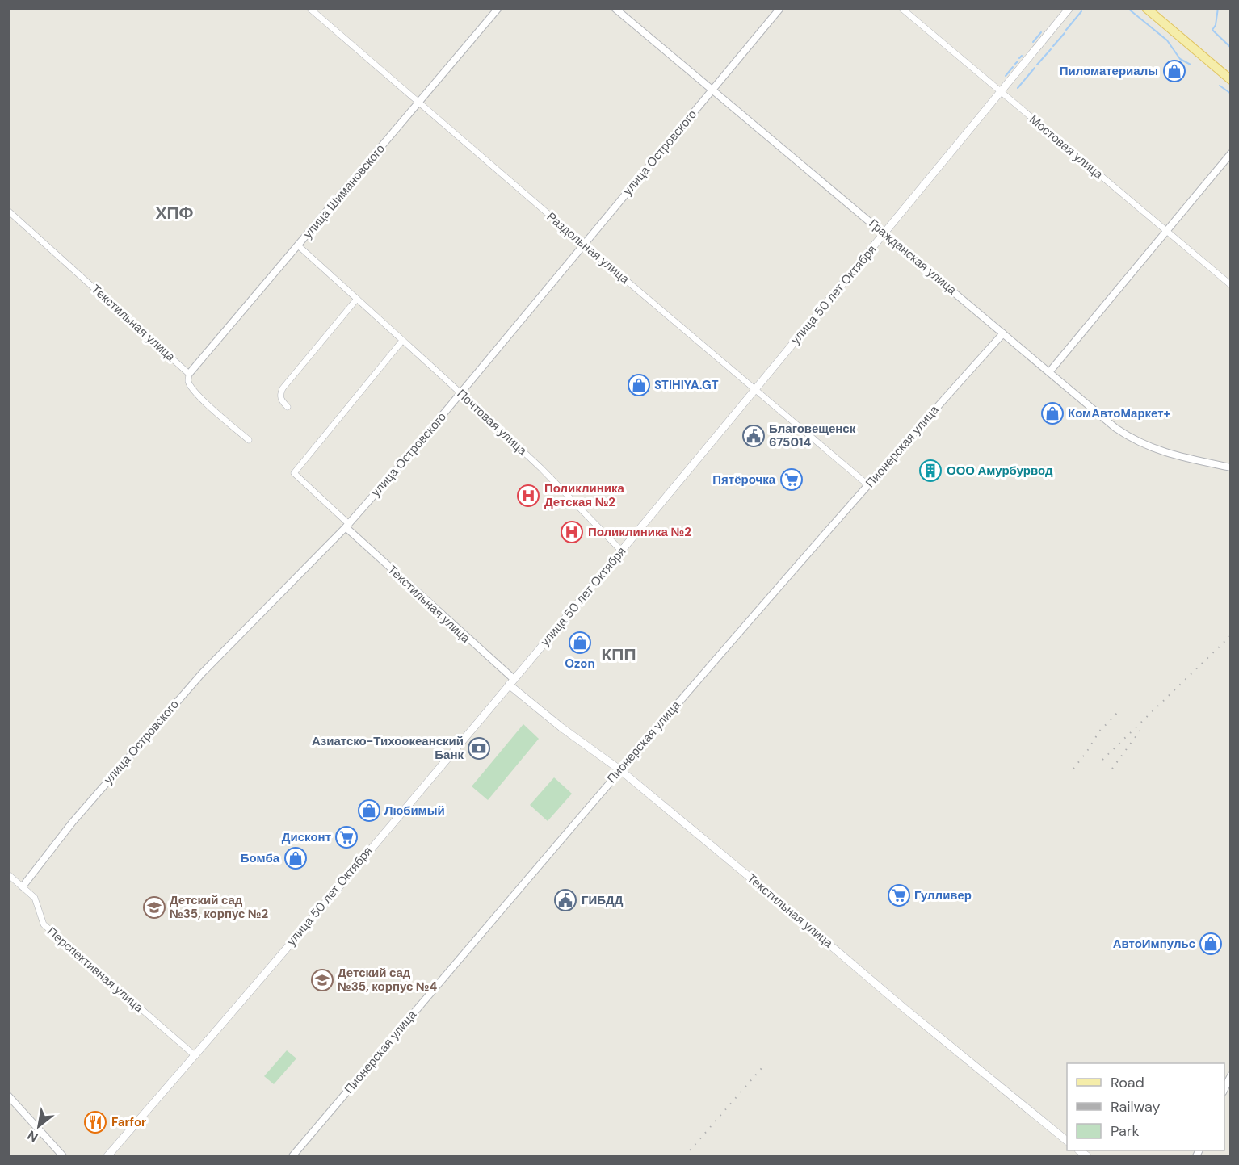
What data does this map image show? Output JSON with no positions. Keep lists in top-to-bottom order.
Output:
{
  "streets": {
    "main road": ["улица 50 лет Октября", "Текстильная улица"],
    "street": [
      "Мостовая улица",
      "улица Островского",
      "улица Шимановского",
      "Раздольная улица",
      "Гражданская улица",
      "Почтовая улица",
      "Пионерская улица",
      "Перспективная улица"
    ]
  },
  "crossings": [
    ["Мостовая улица", "улица 50 лет Октября"],
    ["улица Островского", "Раздольная улица"],
    ["улица Островского", "Гражданская улица"],
    ["улица Островского", "Текстильная улица"],
    ["улица Островского", "Почтовая улица"],
    ["улица Островского", "Перспективная улица"],
    ["улица Шимановского", "Раздольная улица"],
    ["улица Шимановского", "Текстильная улица"],
    ["улица Шимановского", "Почтовая улица"],
    ["Раздольная улица", "улица 50 лет Октября"],
    ["Раздольная улица", "Пионерская улица"],
    ["Гражданская улица", "улица 50 лет Октября"],
    ["Гражданская улица", "Пионерская улица"],
    ["улица 50 лет Октября", "Текстильная улица"],
    ["улица 50 лет Октября", "Почтовая улица"],
    ["улица 50 лет Октября", "Перспективная улица"],
    ["Текстильная улица", "Почтовая улица"],
    ["Текстильная улица", "Пионерская улица"]
  ],
  "districts": ["ХПФ", "КПП"],
  "places": {
    "shop": [
      "Пиломатериалы",
      "STIHIYA.GT",
      "КомАвтоМаркет+",
      "Ozon",
      "Любимый",
      "Бомба",
      "АвтоИмпульс"
    ],
    "public building": ["Благовещенск 675014", "ГИБДД"],
    "building": ["ООО Амурбурвод"],
    "supermarket": ["Пятёрочка", "Дисконт", "Гулливер"],
    "hospital": ["Поликлиника Детская №2", "Поликлиника №2"],
    "bank": ["Азиатско-Тихоокеанский Банк"],
    "school or university": ["Детский сад №35, корпус №2", "Детский сад №35, корпус №4"],
    "restaurant": ["Farfor"]
  },
  "legend": ["Road", "Railway", "Park"],
  "north": "bottom left"
}
